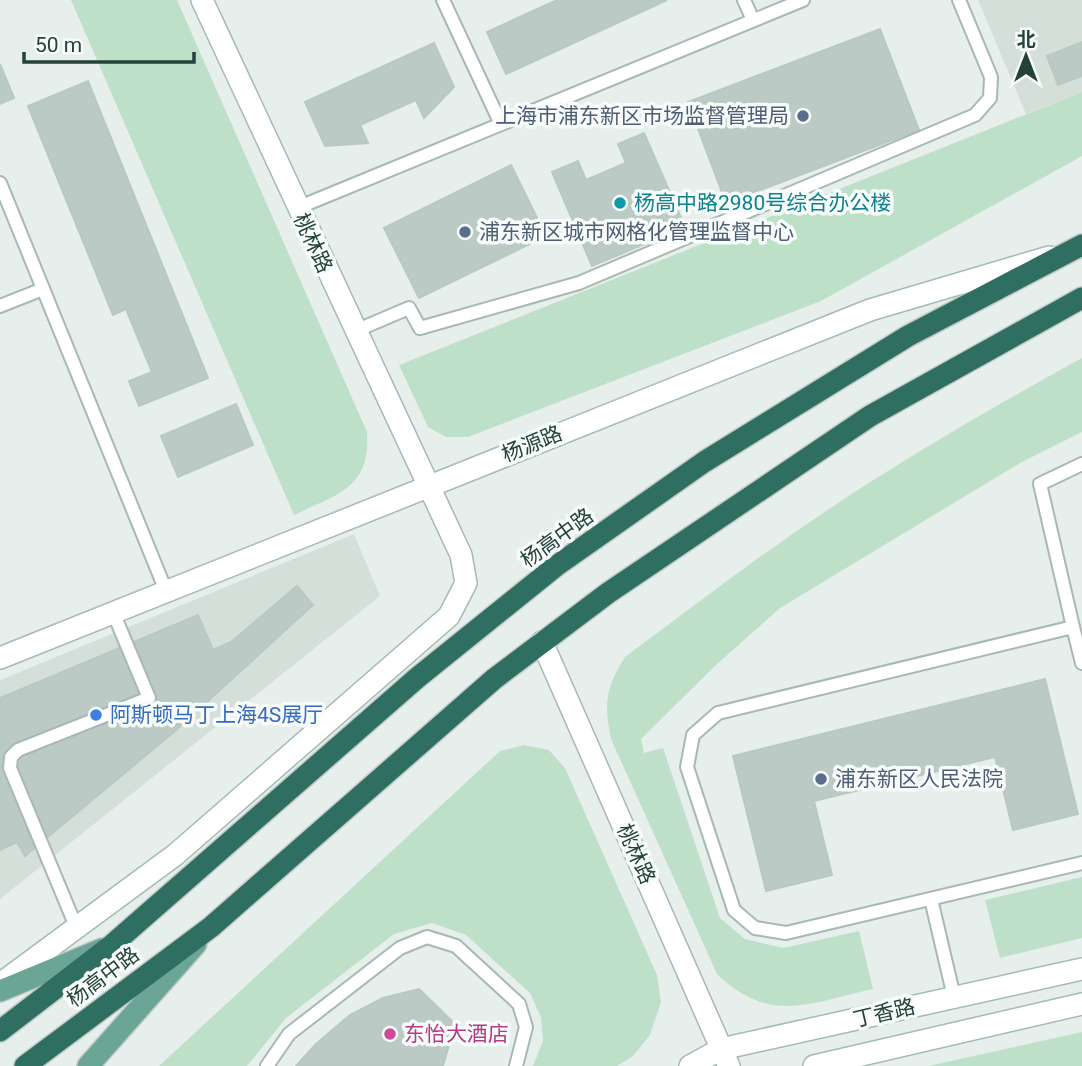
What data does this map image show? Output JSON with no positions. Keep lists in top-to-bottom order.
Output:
{
  "streets": {
    "highway": ["杨高中路"],
    "street": ["桃林路", "杨源路", "丁香路"]
  },
  "crossings": [
    ["桃林路", "杨源路"],
    ["桃林路", "杨高中路"],
    ["桃林路", "丁香路"],
    ["杨源路", "杨高中路"]
  ],
  "places": [
    "上海市浦东新区市场监督管理局",
    "杨高中路2980号综合办公楼",
    "浦东新区城市网格化管理监督中心",
    "阿斯顿马丁上海4S展厅",
    "浦东新区人民法院",
    "东怡大酒店"
  ],
  "scale_bar": "50 m",
  "north": "top"
}
